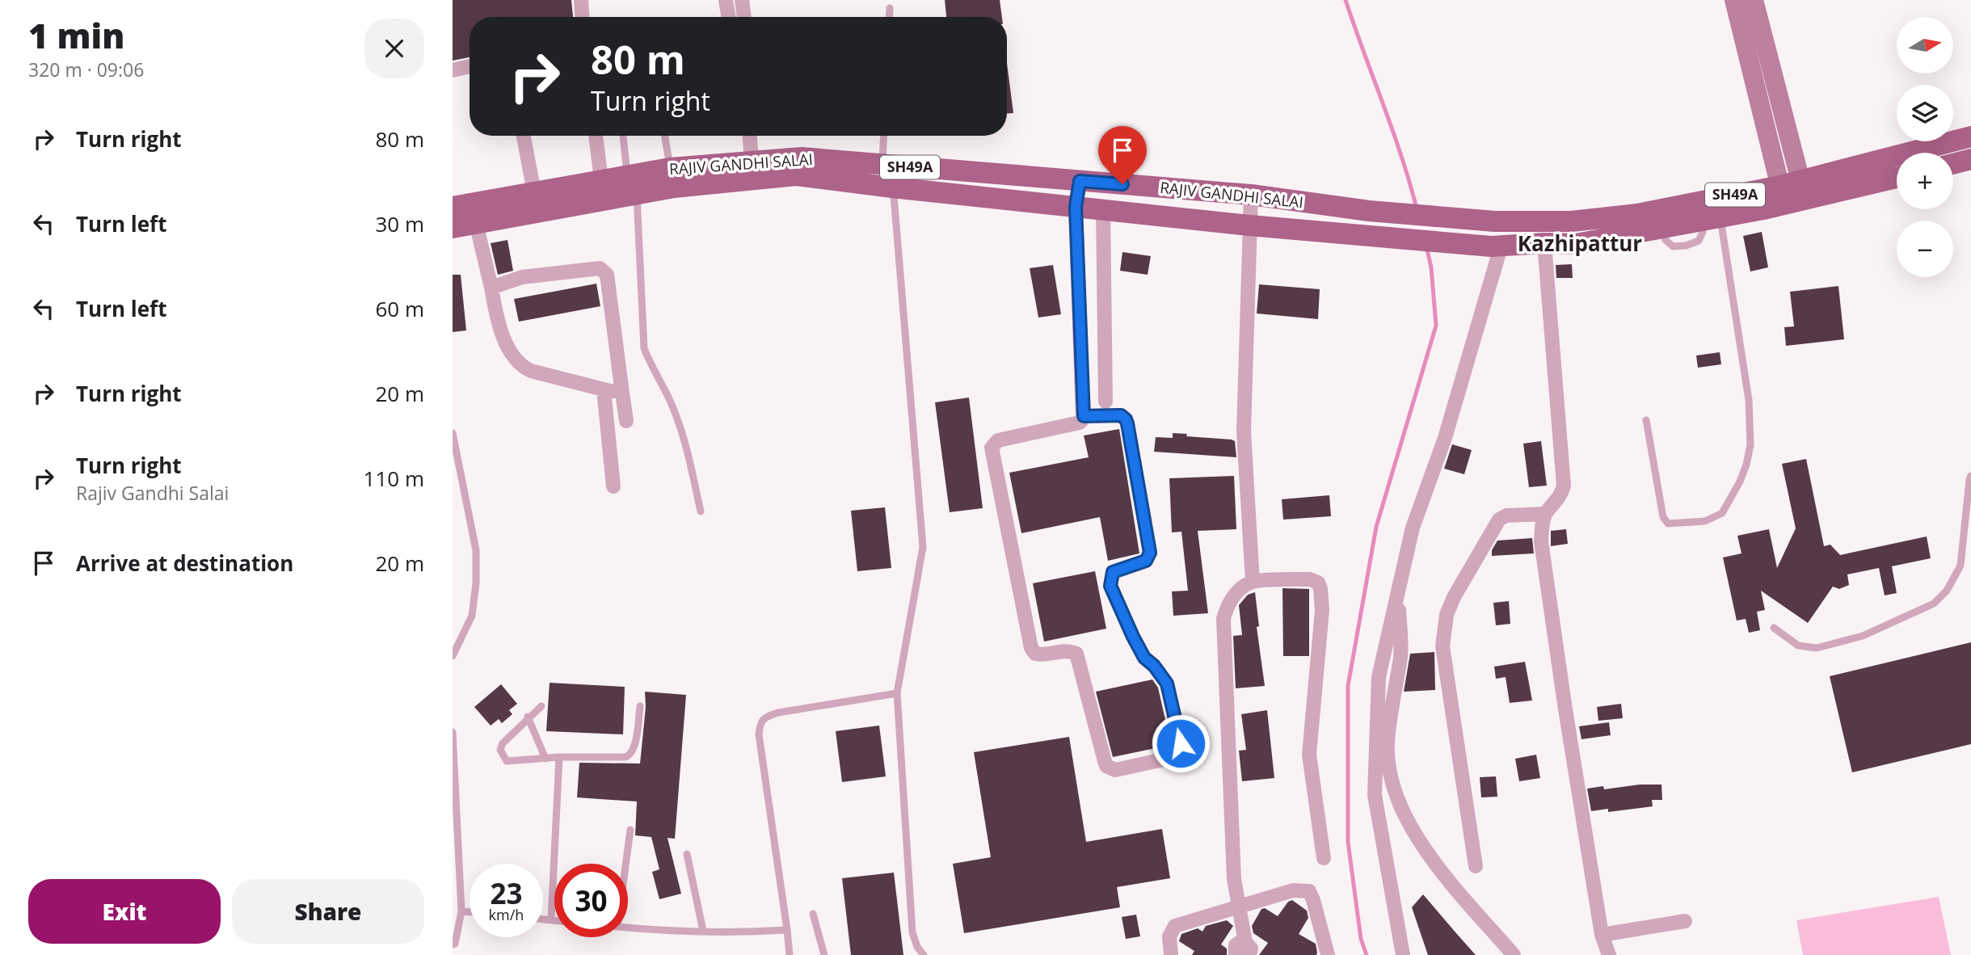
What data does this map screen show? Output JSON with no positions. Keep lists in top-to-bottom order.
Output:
{
  "streets": {
    "main road": ["RAJIV GANDHI SALAI", "SH49A"]
  },
  "districts": ["Kazhipattur"],
  "north": "right",
  "page": {
    "heading": ["1 min", "320 m · 09:06"],
    "map_buttons": ["+", "−"],
    "turn": ["80 m", "Turn right"],
    "list": [
      {
        "name": "Turn right",
        "value": "80 m"
      },
      {
        "name": "Turn left",
        "value": "30 m"
      },
      {
        "name": "Turn left",
        "value": "60 m"
      },
      {
        "name": "Turn right",
        "value": "20 m"
      },
      {
        "name": "Turn right",
        "note": "Rajiv Gandhi Salai",
        "value": "110 m"
      },
      {
        "name": "Arrive at destination",
        "value": "20 m"
      }
    ],
    "speed": "23 km/h",
    "limit": "30",
    "buttons": ["Exit", "Share"]
  }
}
